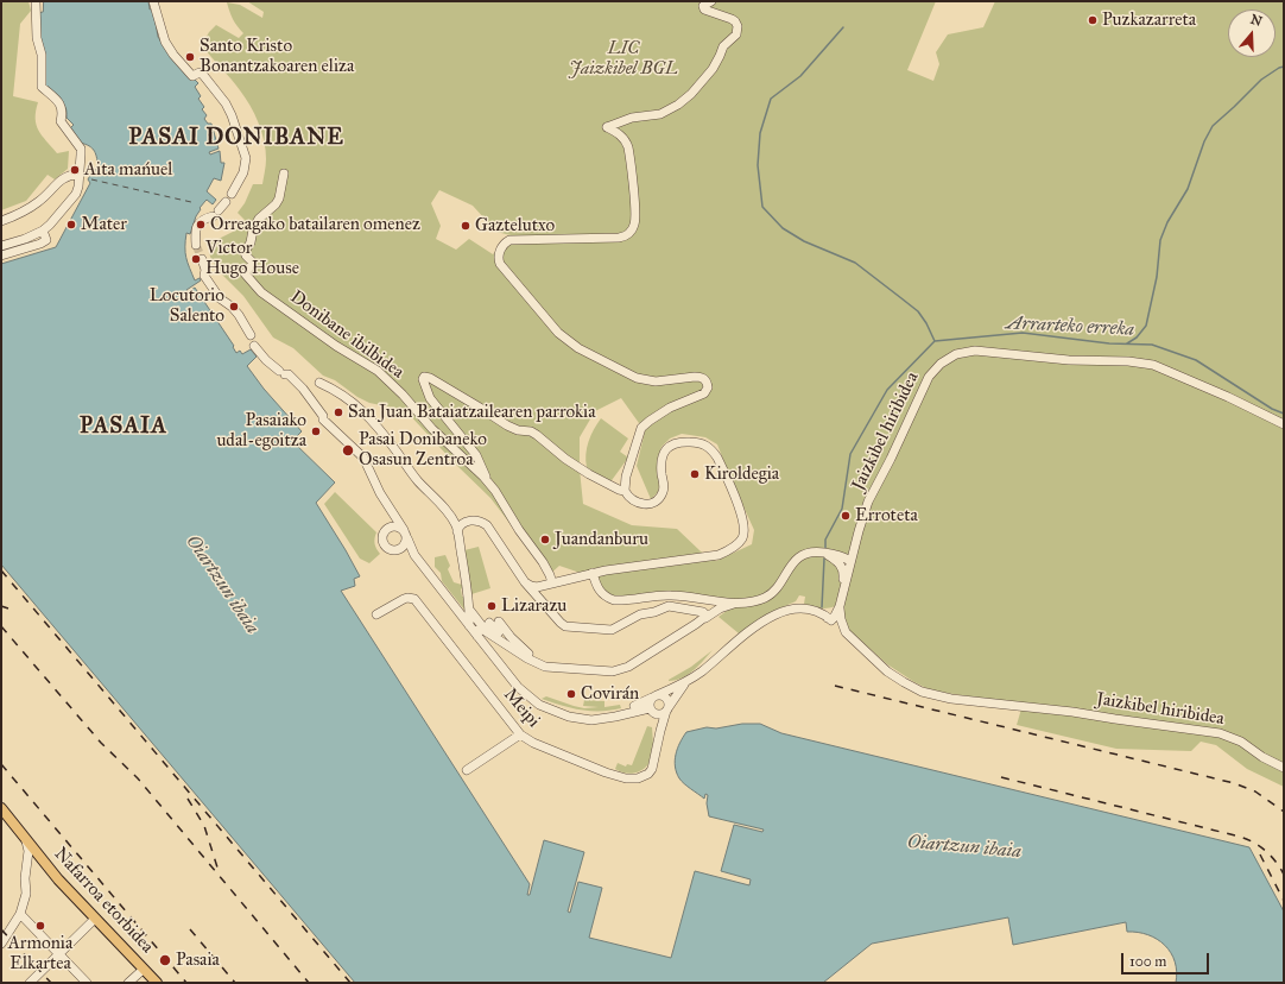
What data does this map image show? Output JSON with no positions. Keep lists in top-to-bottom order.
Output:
{
  "streets": {
    "main road": ["Nafarroa etorbidea"],
    "street": ["Donibane ibilbidea", "Jaizkibel hiribidea", "Meipi"]
  },
  "crossings": [
    ["Jaizkibel hiribidea", "Meipi"]
  ],
  "districts": ["PASAI DONIBANE", "PASAIA"],
  "water": ["Arrarteko erreka", "Oiartzun ibaia"],
  "parks": ["LIC Jaizkibel BGL"],
  "places": [
    "Puzkazarreta",
    "Santo Kristo Bonantzakoaren eliza",
    "Aita mańuel",
    "Mater",
    "Orreagako batailaren omenez",
    "Gaztelutxo",
    "Victor Hugo House",
    "Locutorio Salento",
    "San Juan Bataiatzailearen parrokia",
    "Pasaiako udal-egoitza",
    "Pasai Donibaneko Osasun Zentroa",
    "Kiroldegia",
    "Erroteta",
    "Juandanburu",
    "Lizarazu",
    "Covirán",
    "Armonia Elkartea",
    "Pasaia"
  ],
  "scale_bar": "100 m",
  "north": "top"
}
